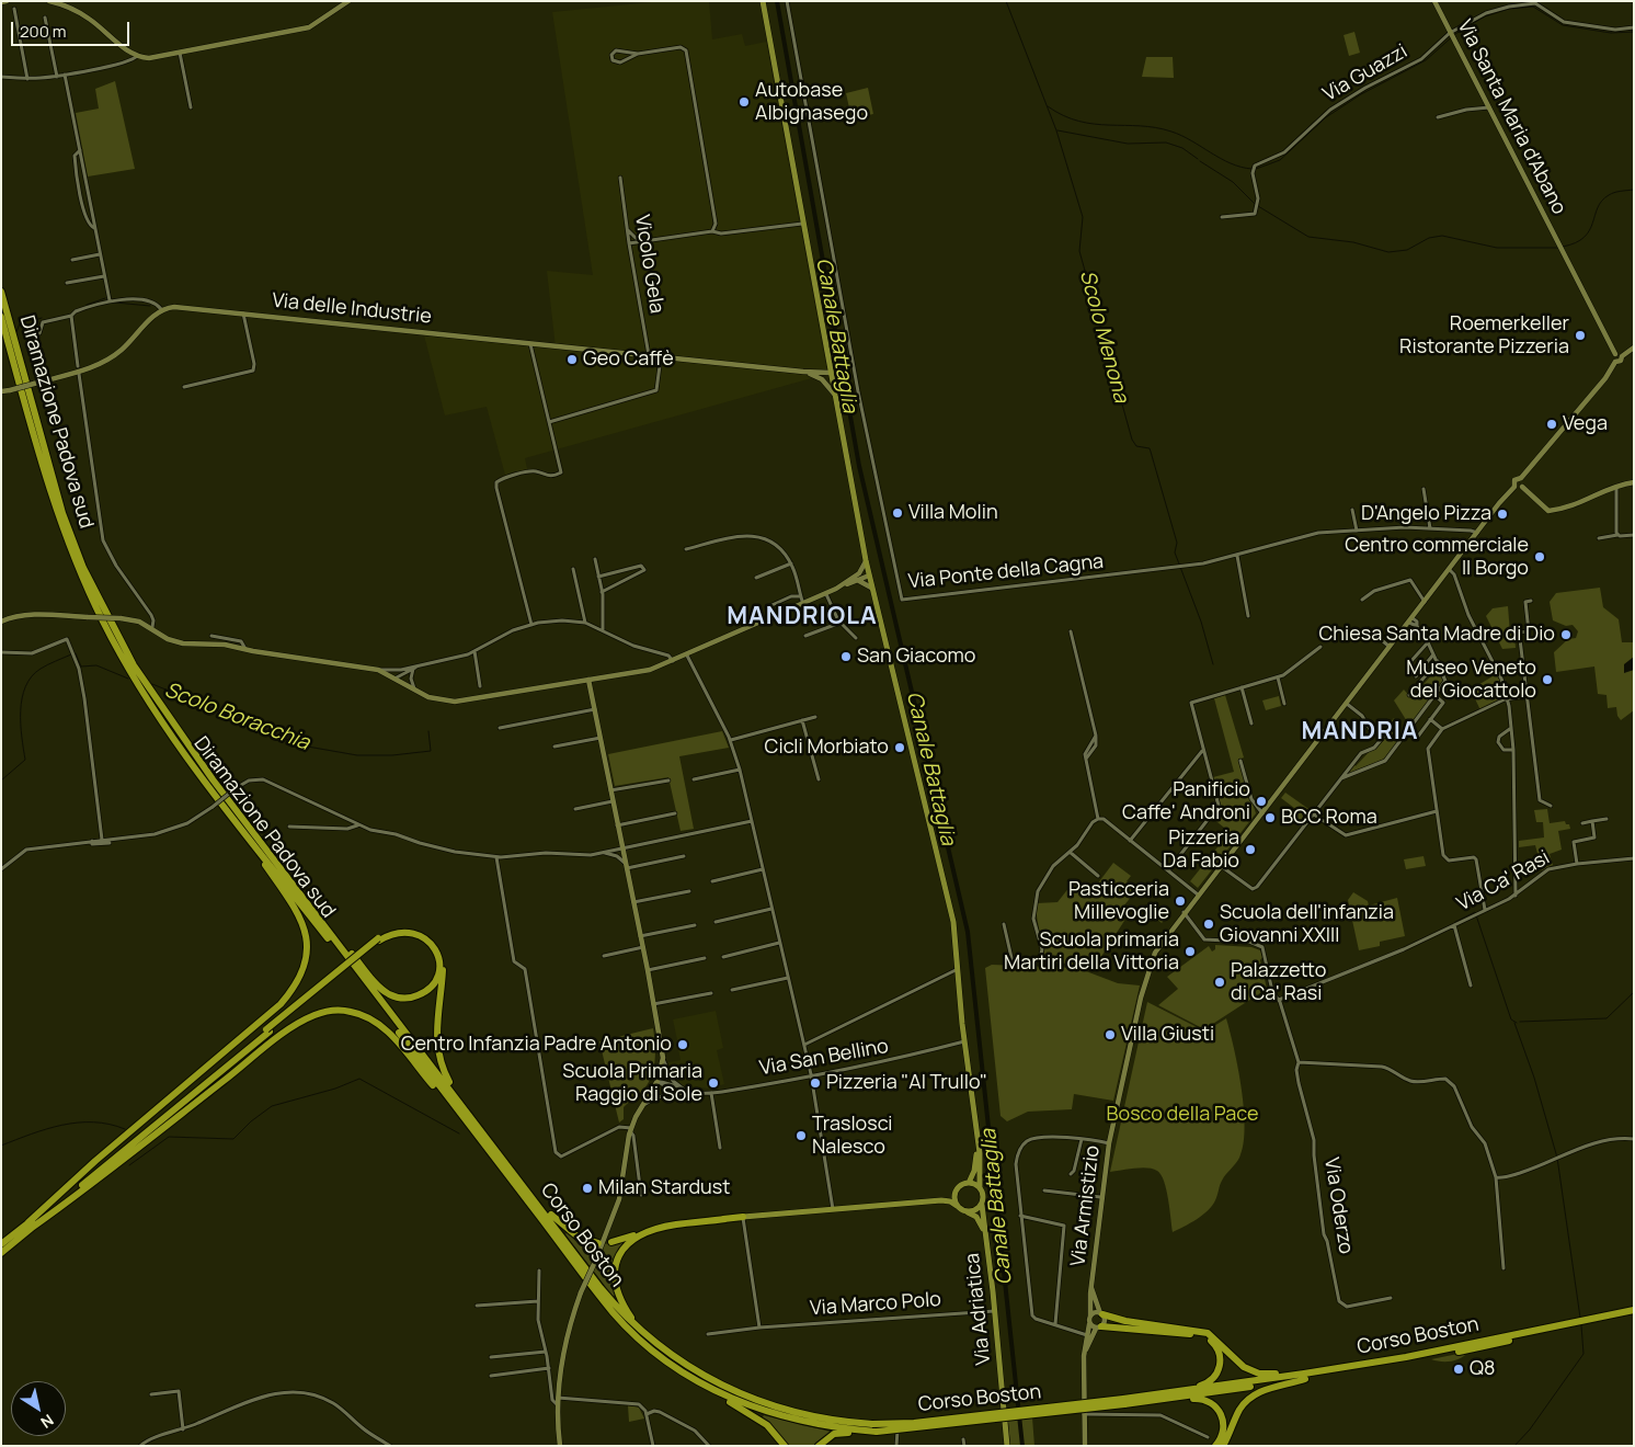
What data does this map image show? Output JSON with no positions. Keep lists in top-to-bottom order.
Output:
{
  "streets": {
    "highway": ["Diramazione Padova sud", "Corso Boston"],
    "main road": ["Via Adriatica"],
    "street": [
      "Via Guazzi",
      "Via Santa Maria d'Abano",
      "Vicolo Gela",
      "Via delle Industrie",
      "Via Ponte della Cagna",
      "Via Ca' Rasi",
      "Via San Bellino",
      "Via Armistizio",
      "Via Oderzo",
      "Via Marco Polo"
    ]
  },
  "crossings": [
    ["Via Guazzi", "Via Santa Maria d'Abano"],
    ["Vicolo Gela", "Via delle Industrie"],
    ["Diramazione Padova sud", "Corso Boston"],
    ["Via Ponte della Cagna", "Via Armistizio"],
    ["Via Ca' Rasi", "Via Oderzo"],
    ["Via Marco Polo", "Via Adriatica"]
  ],
  "districts": ["MANDRIOLA", "MANDRIA"],
  "water": ["Canale Battaglia", "Scolo Menona", "Scolo Boracchia"],
  "parks": ["Bosco della Pace"],
  "places": [
    "Autobase Albignasego",
    "Roemerkeller Ristorante Pizzeria",
    "Geo Caffè",
    "Vega",
    "Villa Molin",
    "D'Angelo Pizza",
    "Centro commerciale Il Borgo",
    "Chiesa Santa Madre di Dio",
    "San Giacomo",
    "Museo Veneto del Giocattolo",
    "Cicli Morbiato",
    "Panificio Caffe' Androni",
    "BCC Roma",
    "Pizzeria Da Fabio",
    "Pasticceria Millevoglie",
    "Scuola dell'infanzia Giovanni XXIII",
    "Scuola primaria Martiri della Vittoria",
    "Palazzetto di Ca' Rasi",
    "Villa Giusti",
    "Centro Infanzia Padre Antonio",
    "Scuola Primaria Raggio di Sole",
    "Pizzeria \"Al Trullo\"",
    "Traslosci Nalesco",
    "Milan Stardust",
    "Q8"
  ],
  "scale_bar": "200 m",
  "north": "bottom right"
}
